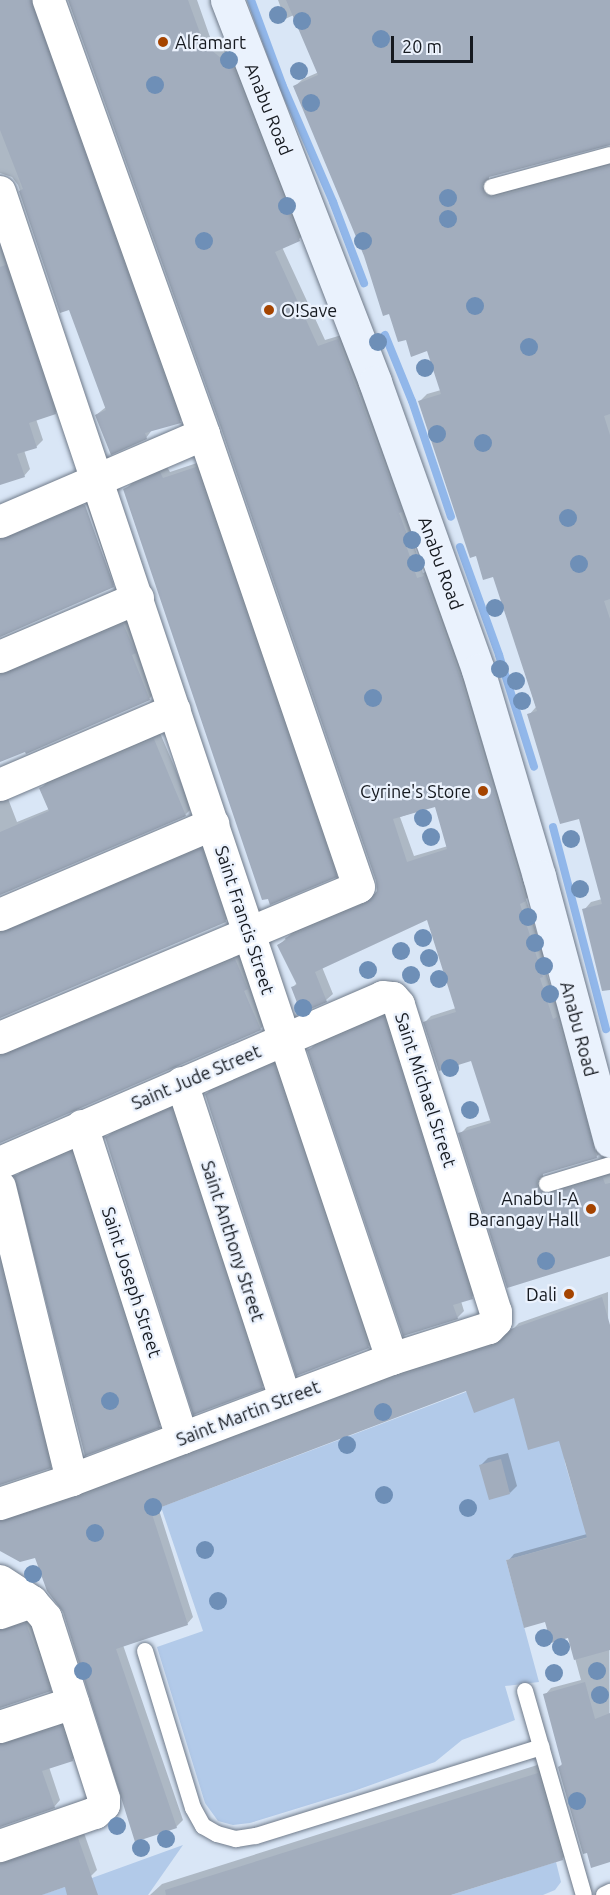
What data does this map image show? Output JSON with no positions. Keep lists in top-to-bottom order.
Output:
{
  "streets": {
    "street": [
      "Anabu Road",
      "Saint Francis Street",
      "Saint Jude Street",
      "Saint Michael Street",
      "Saint Anthony Street",
      "Saint Joseph Street",
      "Saint Martin Street"
    ]
  },
  "crossings": [
    ["Saint Francis Street", "Saint Jude Street"],
    ["Saint Francis Street", "Saint Martin Street"],
    ["Saint Jude Street", "Saint Michael Street"],
    ["Saint Jude Street", "Saint Anthony Street"],
    ["Saint Jude Street", "Saint Joseph Street"],
    ["Saint Michael Street", "Saint Martin Street"],
    ["Saint Anthony Street", "Saint Martin Street"],
    ["Saint Joseph Street", "Saint Martin Street"]
  ],
  "places": [
    "Alfamart",
    "O!Save",
    "Cyrine's Store",
    "Anabu I-A Barangay Hall",
    "Dali"
  ],
  "scale_bar": "20 m"
}
